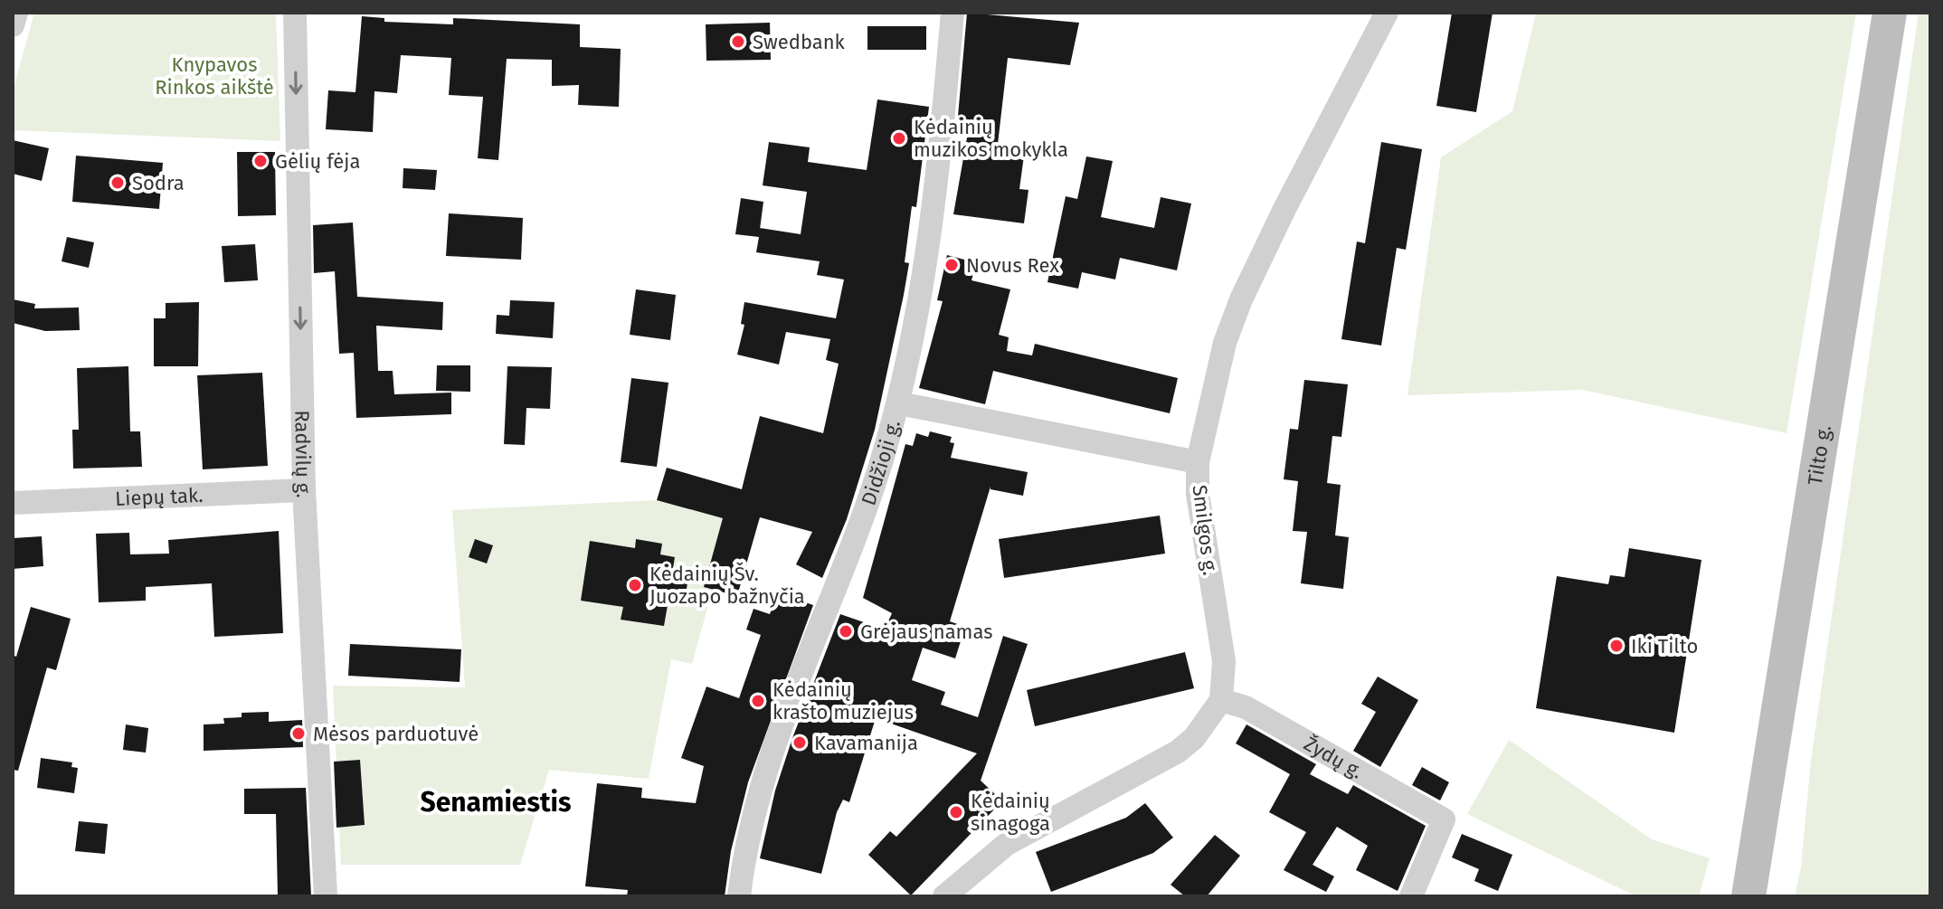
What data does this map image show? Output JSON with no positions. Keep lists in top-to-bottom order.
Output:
{
  "streets": {
    "main road": ["Tilto g."],
    "street": [
      "Radvilų g.",
      "Didžioji g.",
      "Liepų tak.",
      "Smilgos g.",
      "Žydų g."
    ]
  },
  "crossings": [
    ["Radvilų g.", "Liepų tak."],
    ["Smilgos g.", "Žydų g."]
  ],
  "one_way": ["Radvilų g."],
  "districts": ["Senamiestis"],
  "parks": ["Knypavos Rinkos aikštė"],
  "places": [
    "Swedbank",
    "Kėdainių muzikos mokykla",
    "Gėlių fėja",
    "Sodra",
    "Novus Rex",
    "Kėdainių Šv. Juozapo bažnyčia",
    "Grėjaus namas",
    "Iki Tilto",
    "Kėdainių krašto muziejus",
    "Mėsos parduotuvė",
    "Kavamanija",
    "Kėdainių sinagoga"
  ]
}
